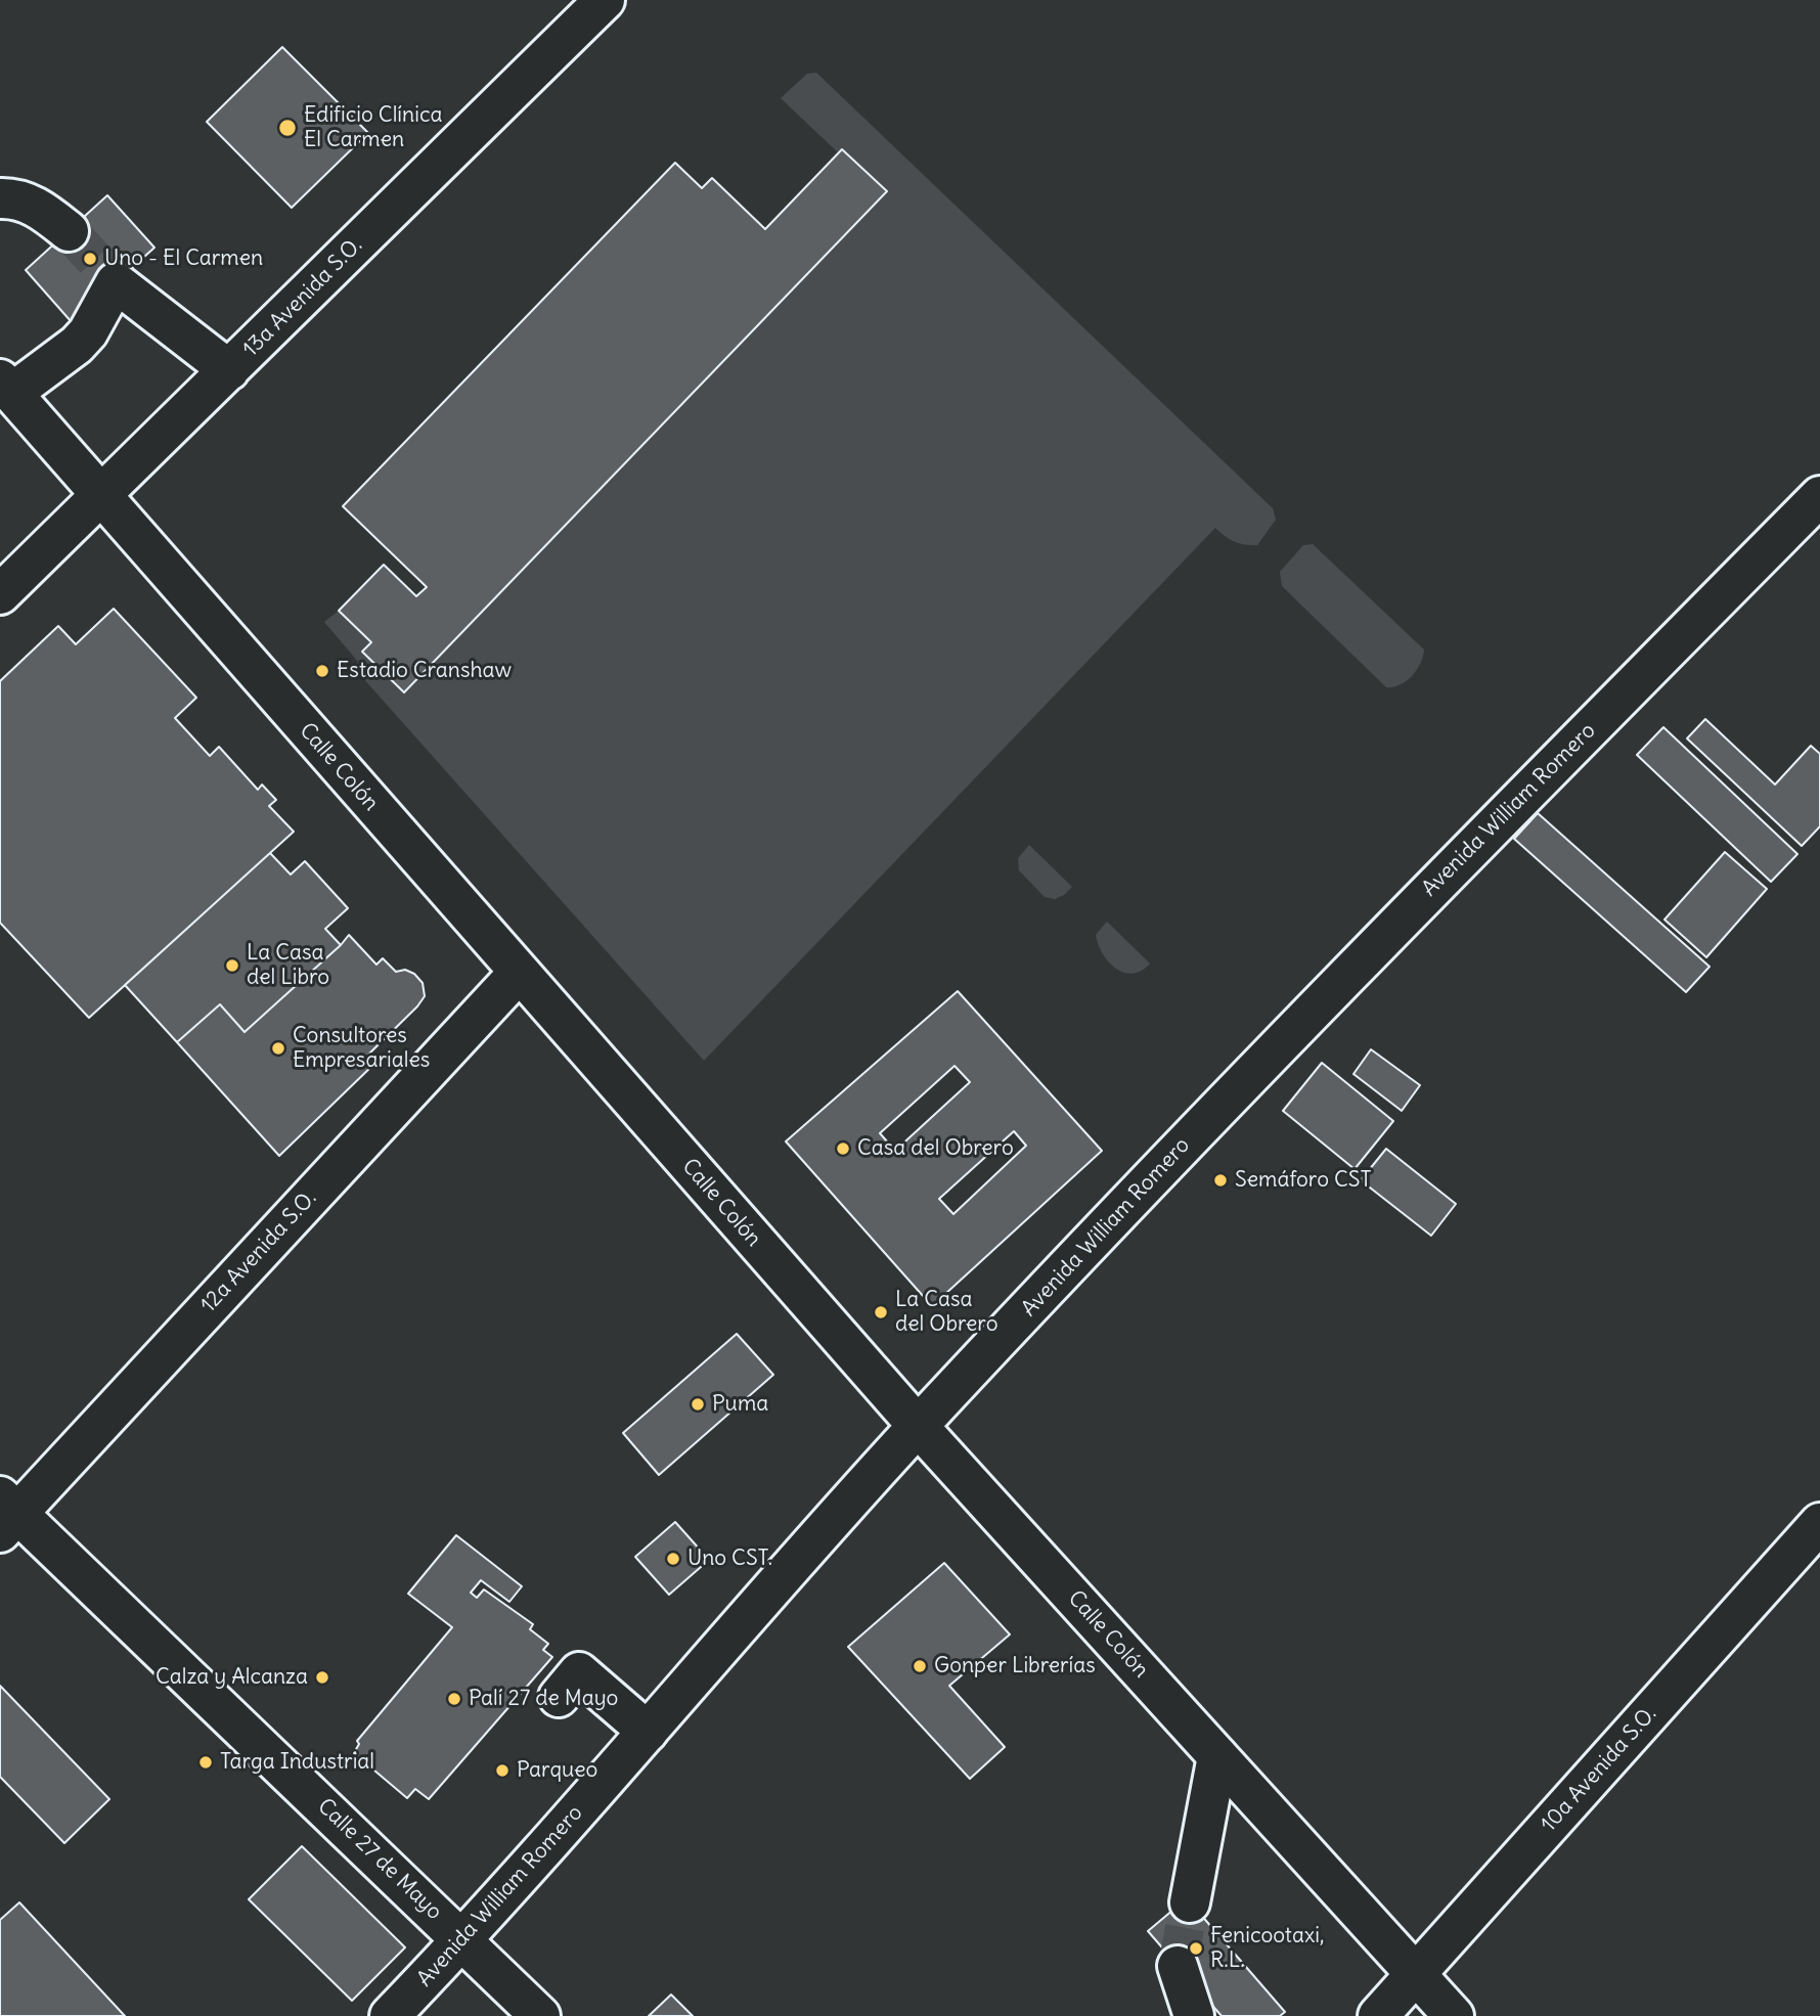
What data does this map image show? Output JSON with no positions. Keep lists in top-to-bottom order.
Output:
{
  "streets": {
    "main road": [
      "13a Avenida S.O.",
      "Calle Colón",
      "Avenida William Romero",
      "12a Avenida S.O.",
      "10a Avenida S.O.",
      "Calle 27 de Mayo"
    ]
  },
  "crossings": [
    ["13a Avenida S.O.", "Calle Colón"],
    ["Calle Colón", "Avenida William Romero"],
    ["Calle Colón", "12a Avenida S.O."],
    ["Calle Colón", "10a Avenida S.O."],
    ["Avenida William Romero", "Calle 27 de Mayo"],
    ["12a Avenida S.O.", "Calle 27 de Mayo"]
  ],
  "places": [
    "Edificio Clínica El Carmen",
    "Uno - El Carmen",
    "Estadio Cranshaw",
    "La Casa del Libro",
    "Consultores Empresariales",
    "Casa del Obrero",
    "Semáforo CST",
    "La Casa del Obrero",
    "Puma",
    "Uno CST.",
    "Gonper Librerías",
    "Calza y Alcanza",
    "Palí 27 de Mayo",
    "Targa Industrial",
    "Parqueo",
    "Fenicootaxi, R.L."
  ]
}
